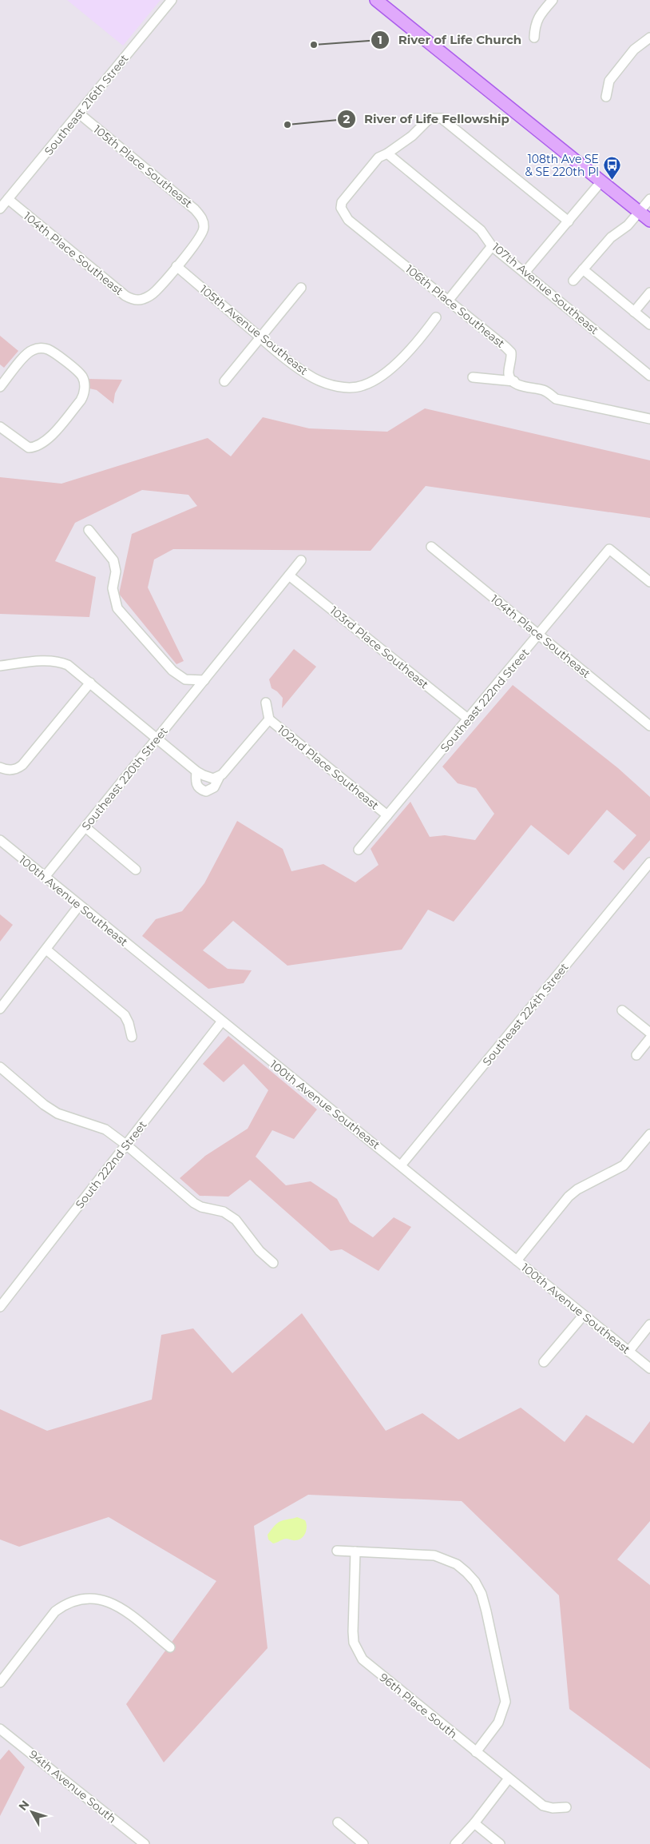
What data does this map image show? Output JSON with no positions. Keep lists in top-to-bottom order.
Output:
{
  "streets": {
    "street": [
      "Southeast 216th Street",
      "105th Place Southeast",
      "104th Place Southeast",
      "107th Avenue Southeast",
      "106th Place Southeast",
      "105th Avenue Southeast",
      "103rd Place Southeast",
      "Southeast 222nd Street",
      "102nd Place Southeast",
      "Southeast 220th Street",
      "100th Avenue Southeast",
      "Southeast 224th Street",
      "South 222nd Street",
      "96th Place South",
      "94th Avenue South"
    ]
  },
  "crossings": [
    ["Southeast 216th Street", "105th Place Southeast"],
    ["Southeast 216th Street", "104th Place Southeast"],
    ["105th Place Southeast", "104th Place Southeast"],
    ["105th Place Southeast", "105th Avenue Southeast"],
    ["104th Place Southeast", "105th Avenue Southeast"],
    ["104th Place Southeast", "Southeast 222nd Street"],
    ["107th Avenue Southeast", "106th Place Southeast"],
    ["103rd Place Southeast", "Southeast 222nd Street"],
    ["103rd Place Southeast", "Southeast 220th Street"],
    ["Southeast 222nd Street", "102nd Place Southeast"],
    ["Southeast 220th Street", "100th Avenue Southeast"],
    ["100th Avenue Southeast", "Southeast 224th Street"],
    ["100th Avenue Southeast", "South 222nd Street"]
  ],
  "places": {
    "other": ["River of Life Church", "River of Life Fellowship"],
    "bus stop": ["108th Ave SE & SE 220th Pl"]
  },
  "north": "top left"
}
